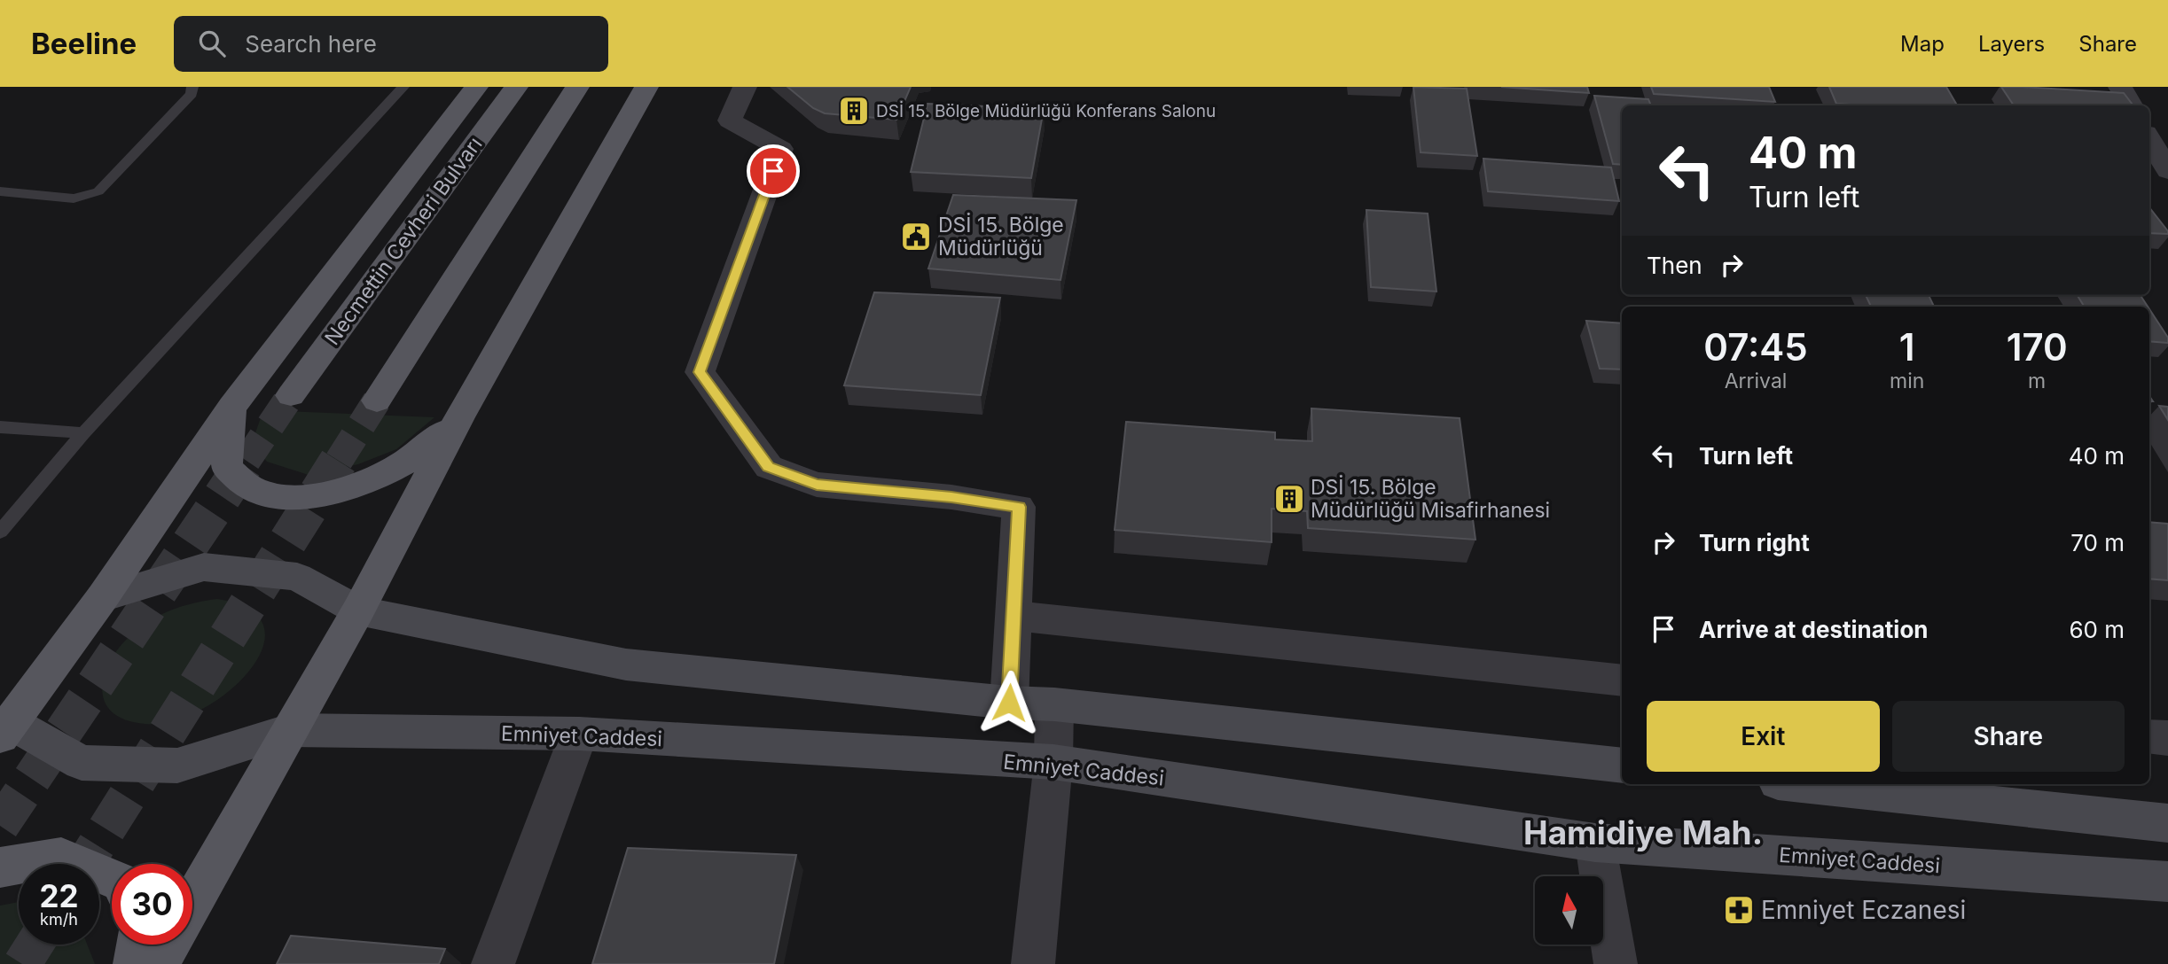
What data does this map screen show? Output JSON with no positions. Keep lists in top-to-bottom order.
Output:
{
  "streets": {
    "main road": ["Necmettin Cevheri Bulvarı", "Emniyet Caddesi"]
  },
  "districts": ["Hamidiye Mah."],
  "places": {
    "building": ["DSİ 15. Bölge Müdürlüğü Konferans Salonu", "DSİ 15. Bölge Müdürlüğü Misafirhanesi"],
    "public building": ["DSİ 15. Bölge Müdürlüğü"],
    "pharmacy": ["Emniyet Eczanesi"]
  },
  "north": "top",
  "page": {
    "header": "Beeline",
    "search": "Search here",
    "nav": ["Map", "Layers", "Share"],
    "turn": ["40 m", "Turn left"],
    "then": "Then",
    "eta": [
      "07:45",
      "Arrival",
      "1",
      "min",
      "170",
      "m"
    ],
    "list": [
      {
        "name": "Turn left",
        "value": "40 m"
      },
      {
        "name": "Turn right",
        "value": "70 m"
      },
      {
        "name": "Arrive at destination",
        "value": "60 m"
      }
    ],
    "buttons": ["Exit", "Share"],
    "speed": "22 km/h",
    "limit": "30"
  }
}
